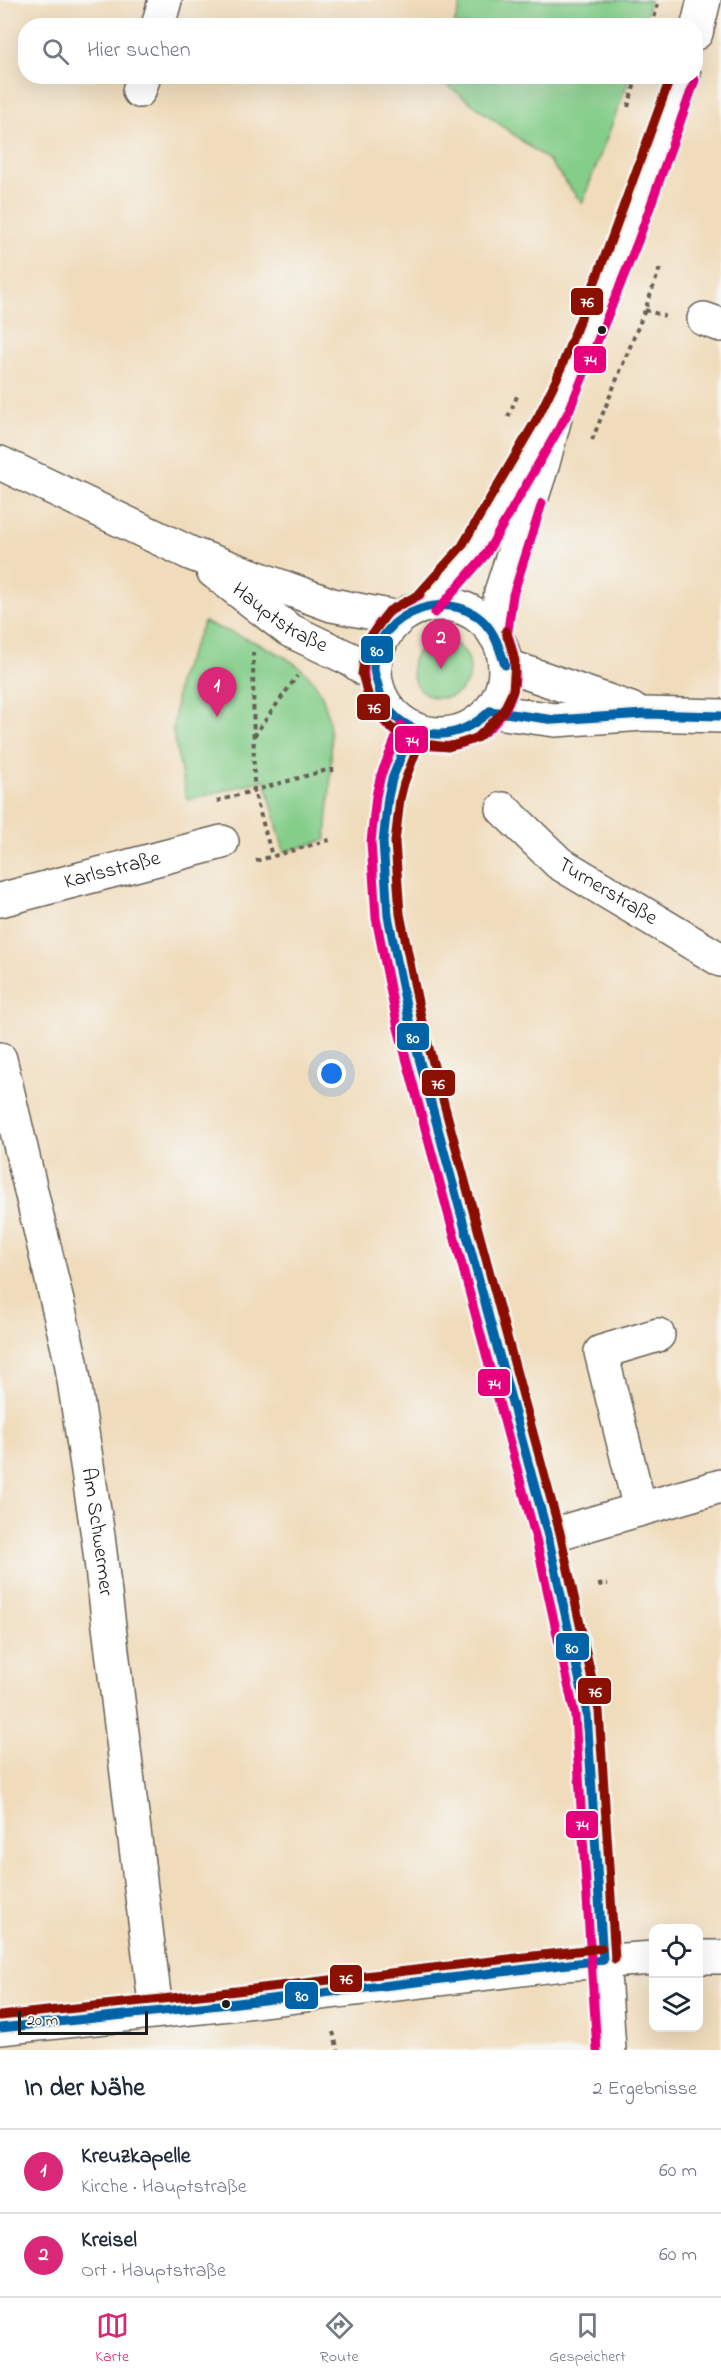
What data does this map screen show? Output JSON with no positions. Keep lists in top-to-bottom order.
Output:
{
  "streets": {
    "street": [
      "Hauptstraße",
      "Karlsstraße",
      "Turnerstraße",
      "Am Schwermer"
    ]
  },
  "lines": ["transit line 74", "transit line 76", "transit line 80"],
  "scale_bar": "20 m",
  "page": {
    "search": "Hier suchen",
    "pins": ["2", "1"],
    "scale": "20 m",
    "heading": ["In der Nähe", "2 Ergebnisse"],
    "list": [
      {
        "mark": "1",
        "name": "Kreuzkapelle",
        "note": "Kirche · Hauptstraße",
        "value": "60 m"
      },
      {
        "mark": "2",
        "name": "Kreisel",
        "note": "Ort · Hauptstraße",
        "value": "60 m"
      }
    ],
    "nav": ["Karte", "Route", "Gespeichert"]
  }
}
